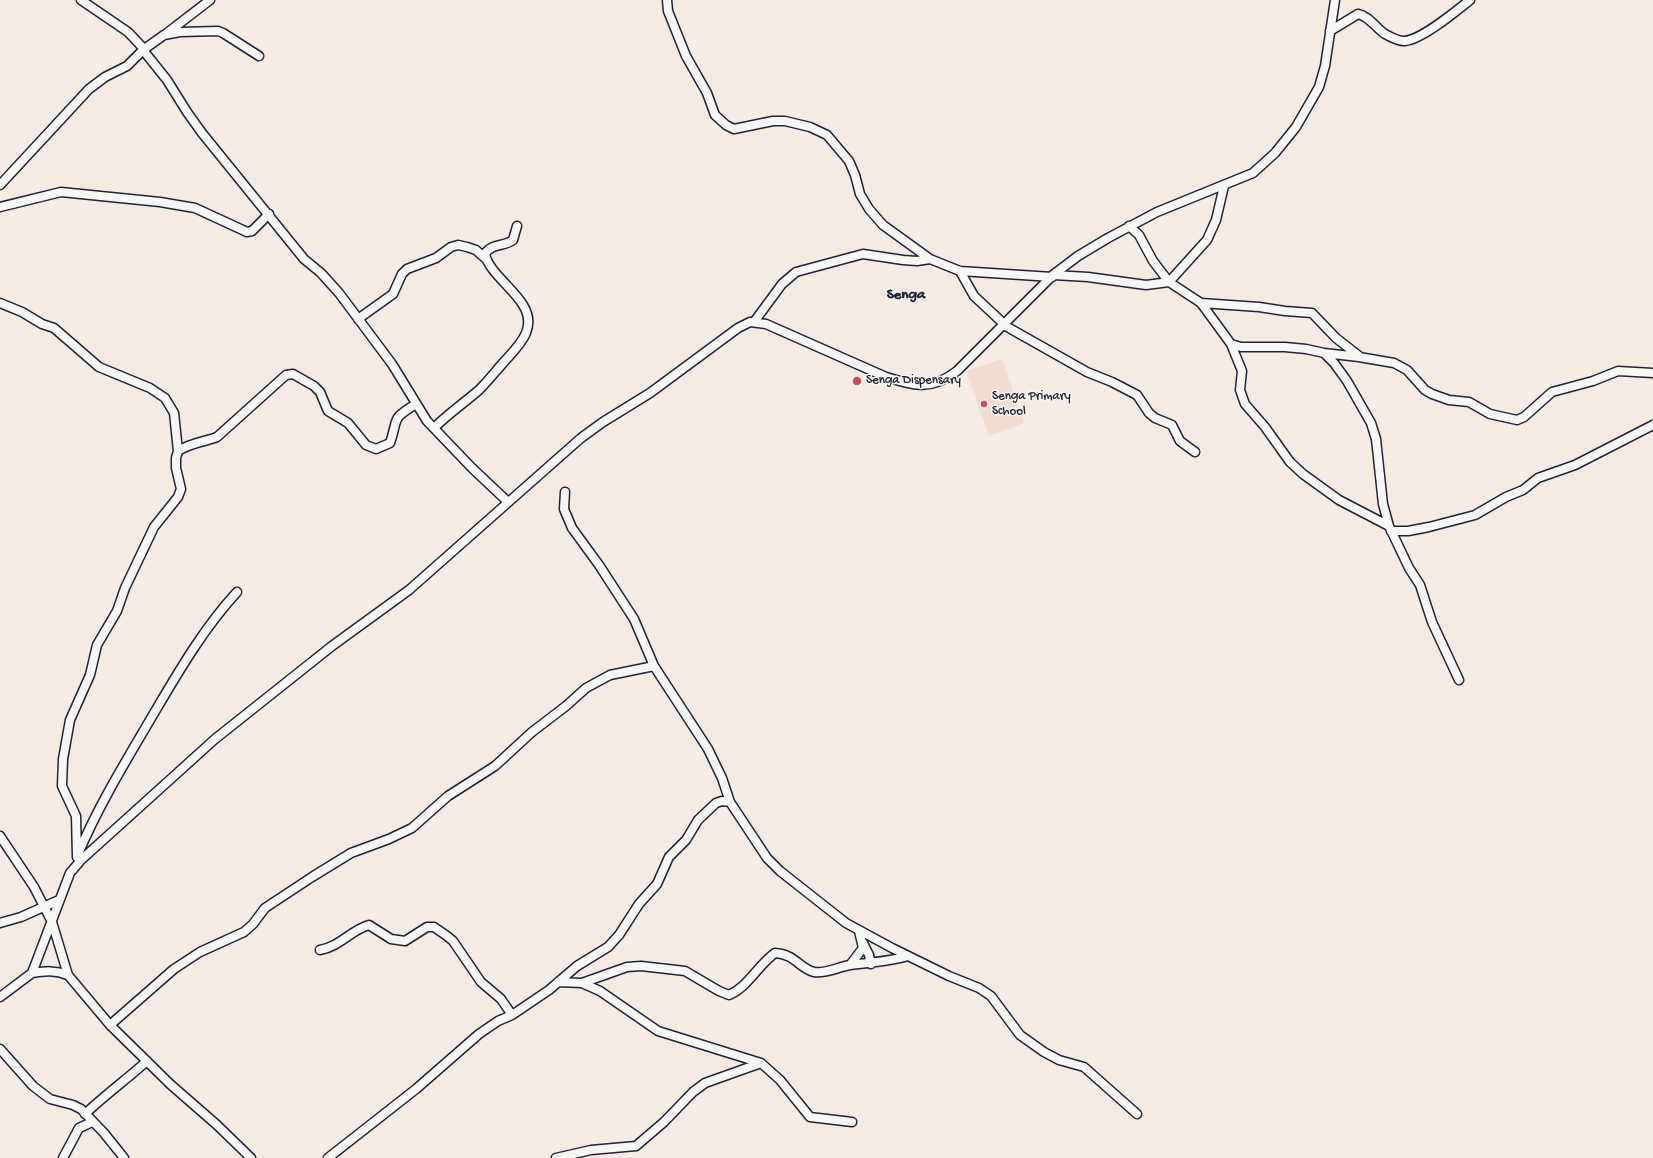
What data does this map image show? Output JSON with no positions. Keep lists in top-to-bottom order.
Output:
{
  "districts": ["Senga"],
  "places": ["Senga Dispensary", "Senga Primary School"]
}
